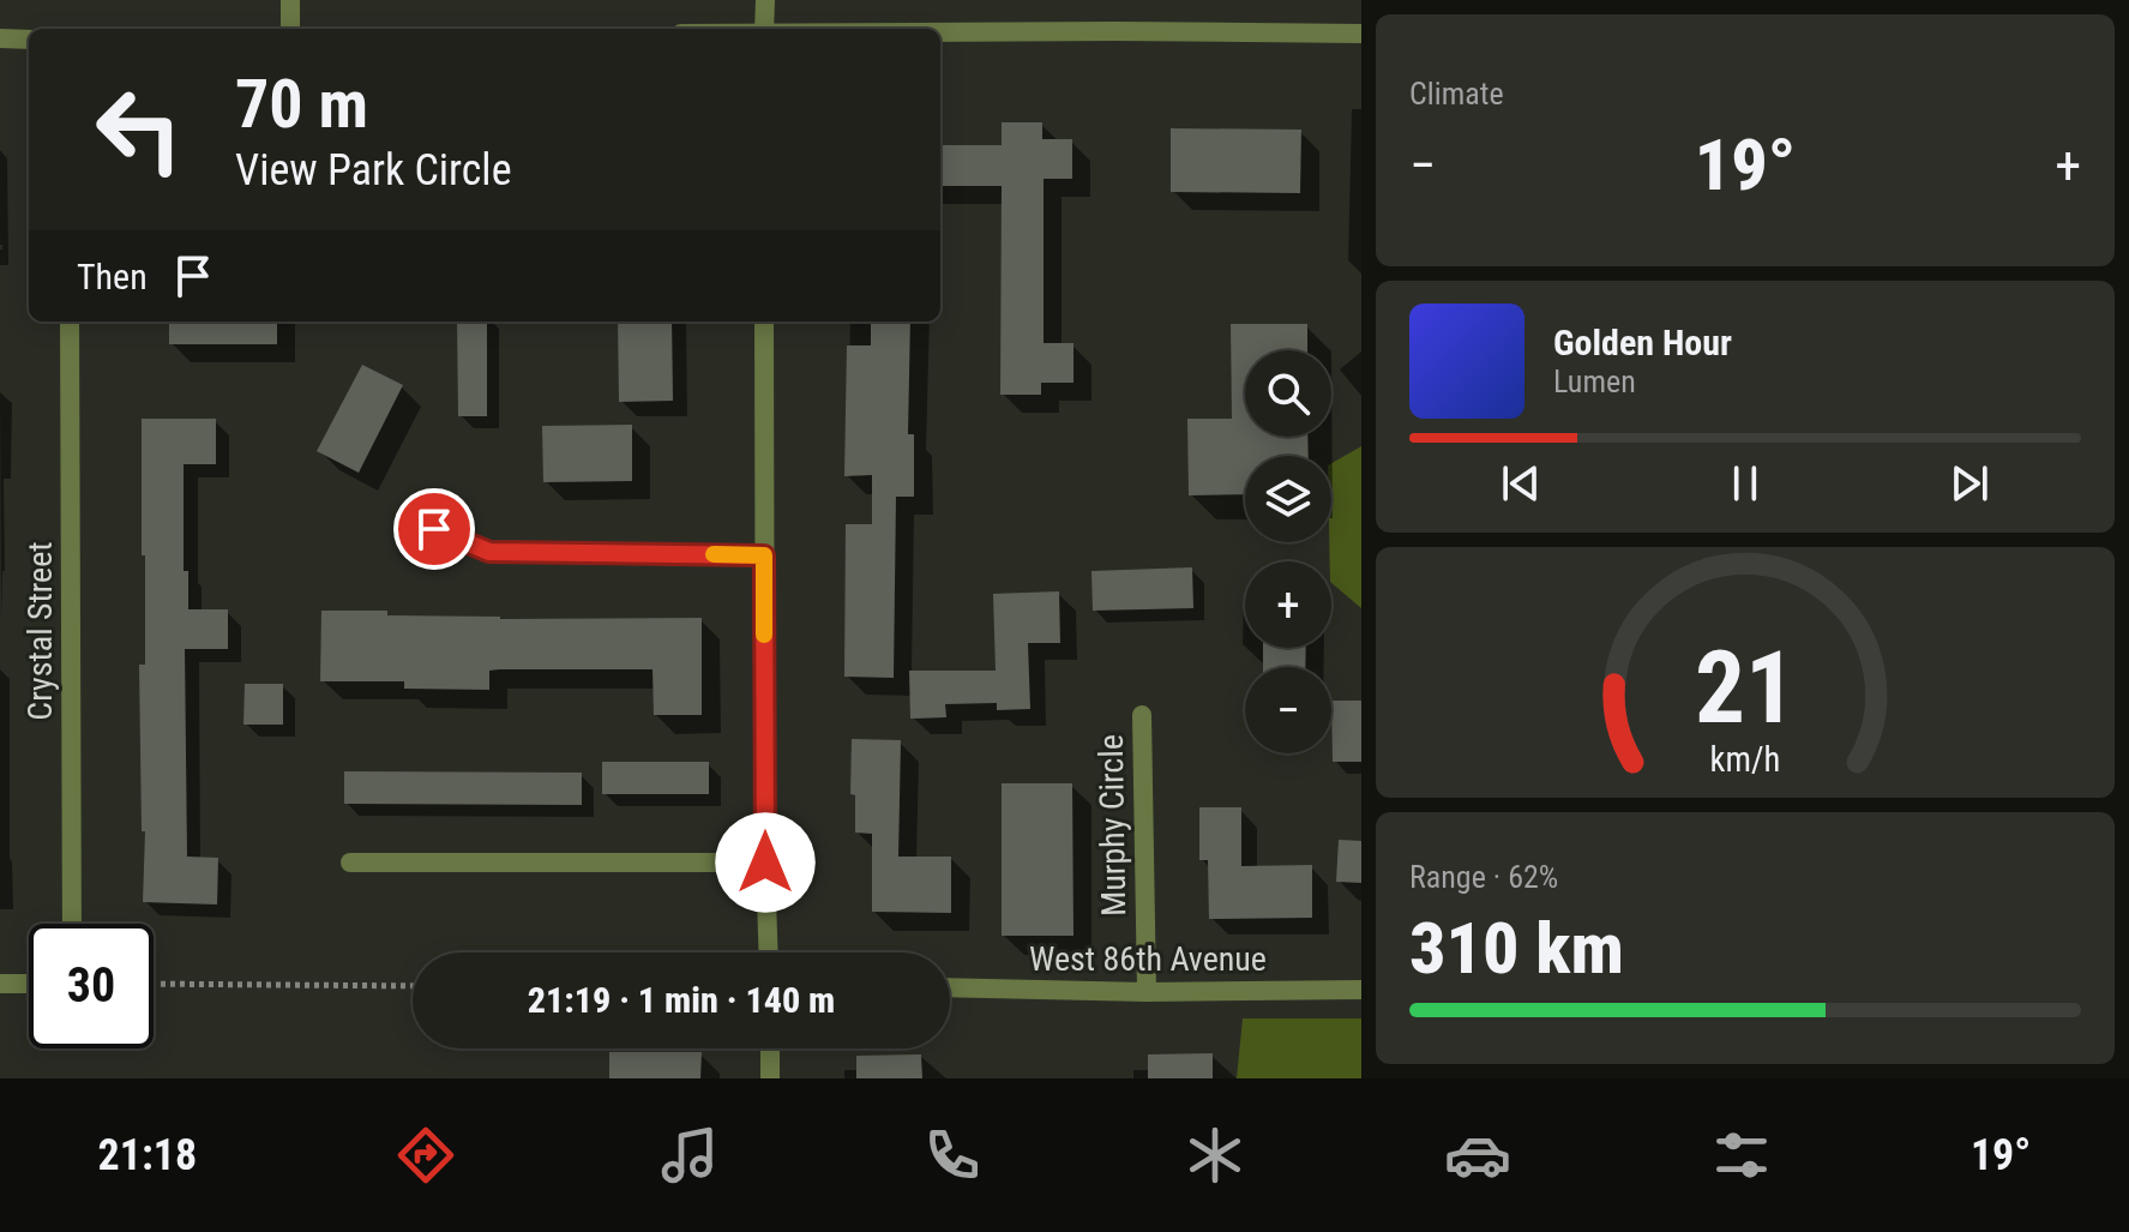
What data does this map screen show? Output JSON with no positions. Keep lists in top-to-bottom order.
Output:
{
  "streets": {
    "street": ["Crystal Street", "Murphy Circle", "West 86th Avenue"]
  },
  "crossings": [
    ["Murphy Circle", "West 86th Avenue"]
  ],
  "page": {
    "tile": [
      "Climate",
      ["Range · 62%", "310 km"]
    ],
    "turn": ["70 m", "View Park Circle"],
    "heat": ["−", "19°", "+"],
    "then": "Then",
    "song": ["Golden Hour", "Lumen"],
    "map_buttons": ["+", "−"],
    "limit": "30",
    "trip": "21:19 · 1 min · 140 m",
    "tabs": ["21:18", "19°"],
    "gauge": ["21", "km/h"]
  }
}
